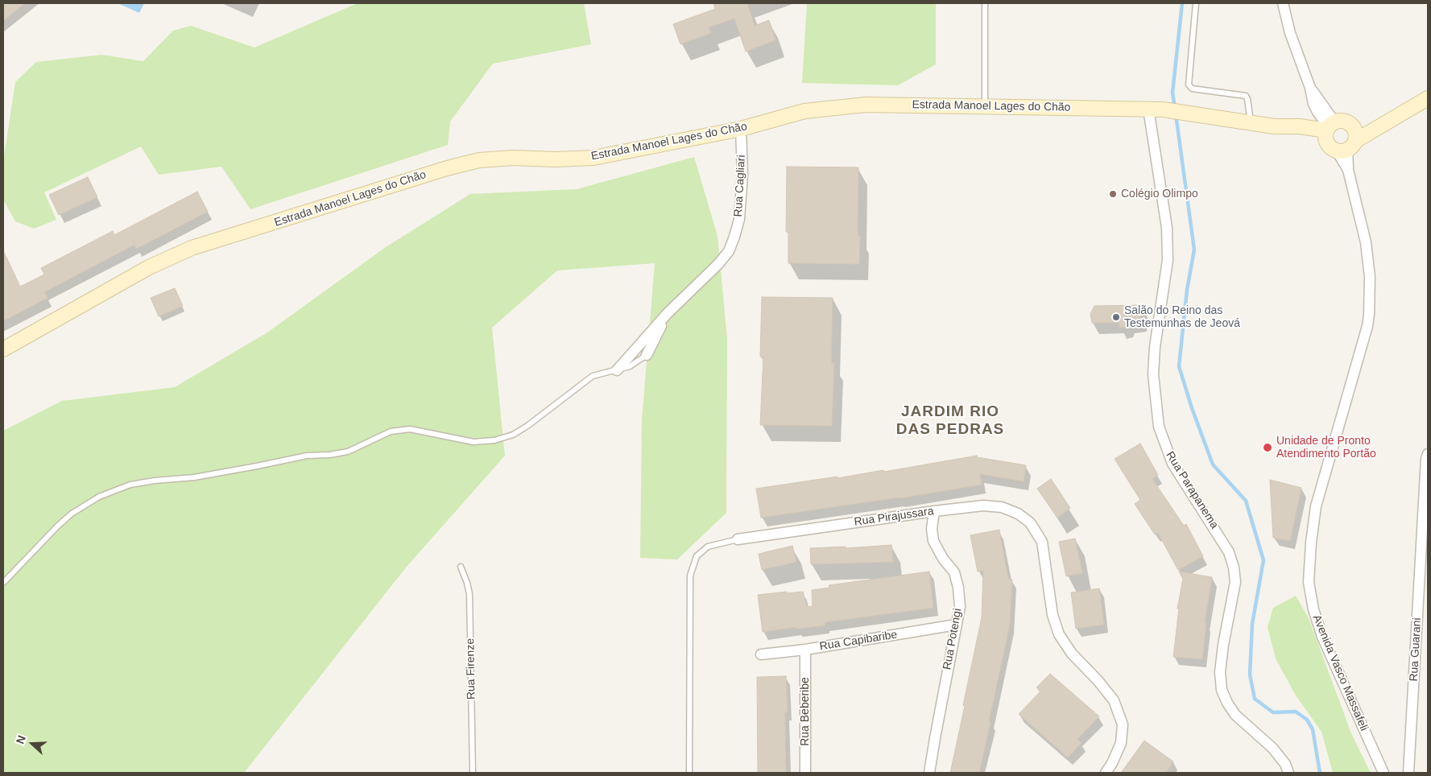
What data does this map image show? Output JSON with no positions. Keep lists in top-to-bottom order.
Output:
{
  "streets": {
    "street": [
      "Estrada Manoel Lages do Chão",
      "Rua Cagliari",
      "Rua Parapanema",
      "Rua Pirajussara",
      "Rua Potengi",
      "Rua Capibaribe",
      "Rua Guarani",
      "Avenida Vasco Massafeli",
      "Rua Beberibe"
    ],
    "lane": ["Rua Firenze"]
  },
  "crossings": [
    ["Estrada Manoel Lages do Chão", "Rua Cagliari"],
    ["Estrada Manoel Lages do Chão", "Rua Parapanema"],
    ["Estrada Manoel Lages do Chão", "Avenida Vasco Massafeli"],
    ["Rua Pirajussara", "Rua Potengi"],
    ["Rua Potengi", "Rua Capibaribe"],
    ["Rua Capibaribe", "Rua Beberibe"]
  ],
  "districts": ["JARDIM RIO DAS PEDRAS"],
  "places": ["Colégio Olimpo", "Salão do Reino das Testemunhas de Jeová", "Unidade de Pronto Atendimento Portão"],
  "north": "left"
}
